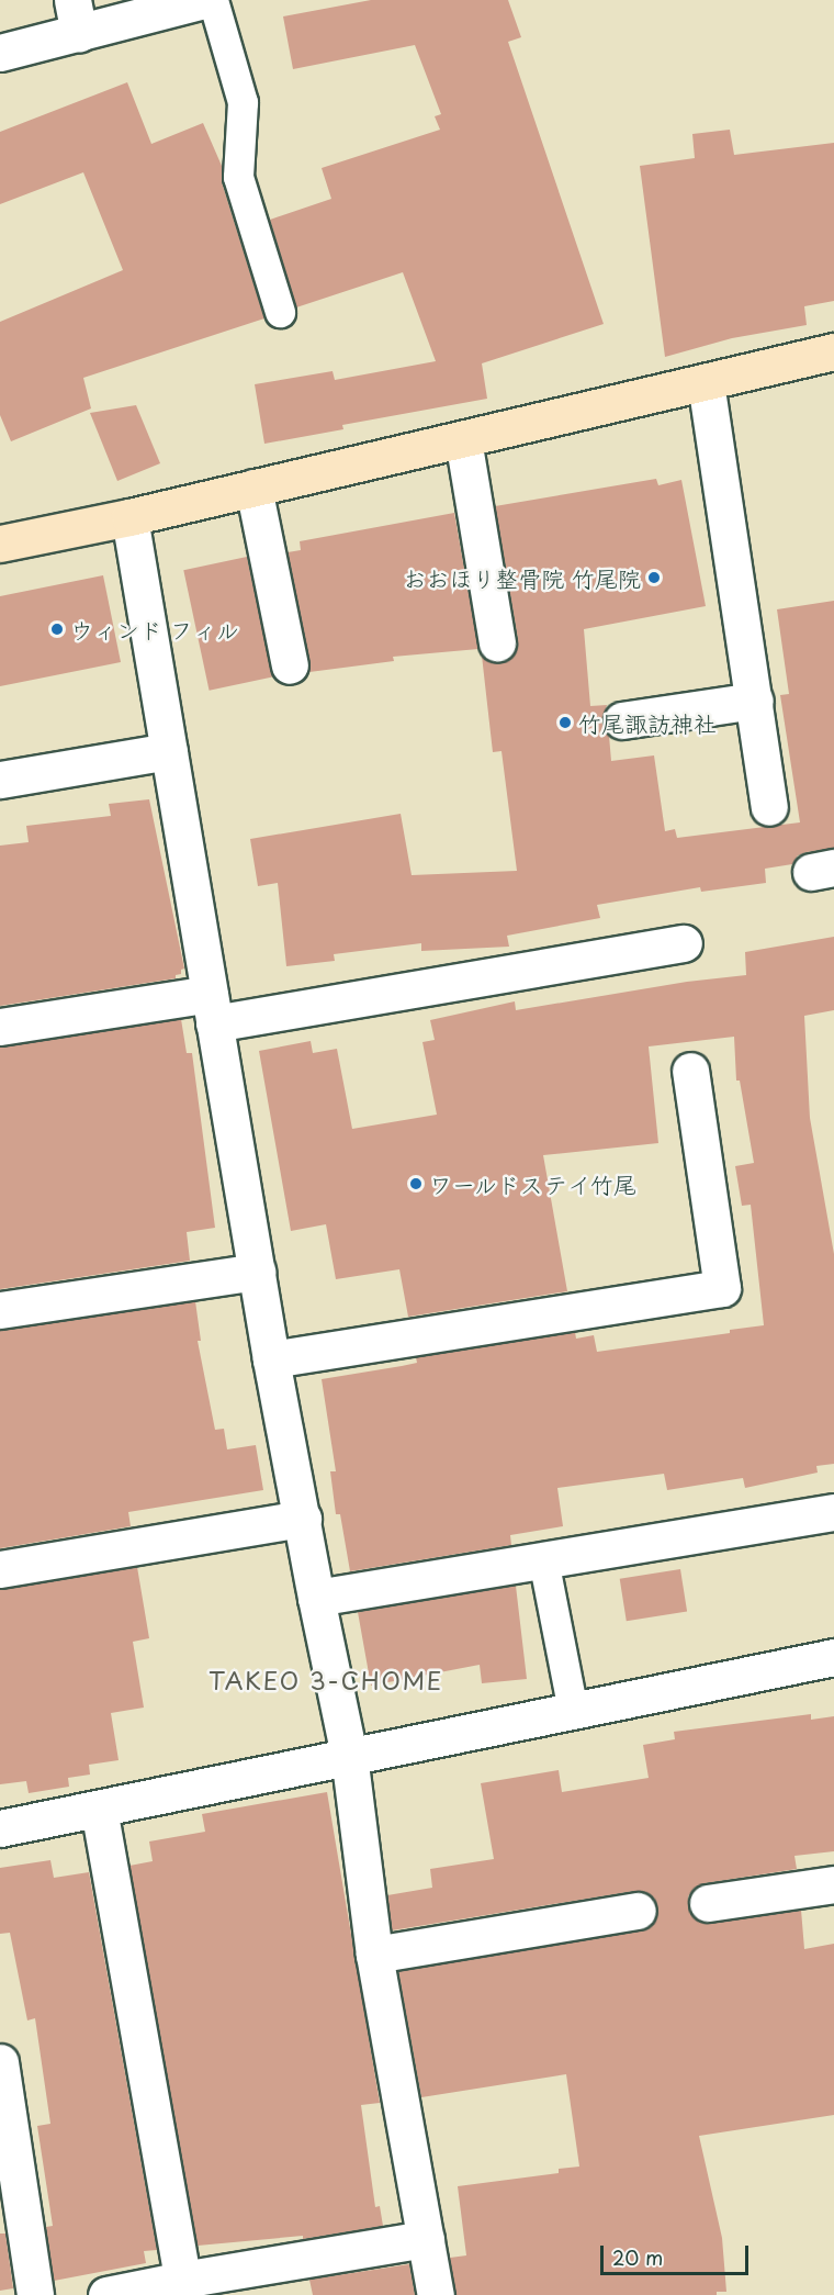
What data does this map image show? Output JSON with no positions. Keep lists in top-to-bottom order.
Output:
{
  "districts": ["TAKEO 3-CHOME"],
  "places": [
    "おおほり整骨院 竹尾院",
    "ウィンド フィル",
    "竹尾諏訪神社",
    "ワールドステイ竹尾"
  ],
  "scale_bar": "20 m"
}
